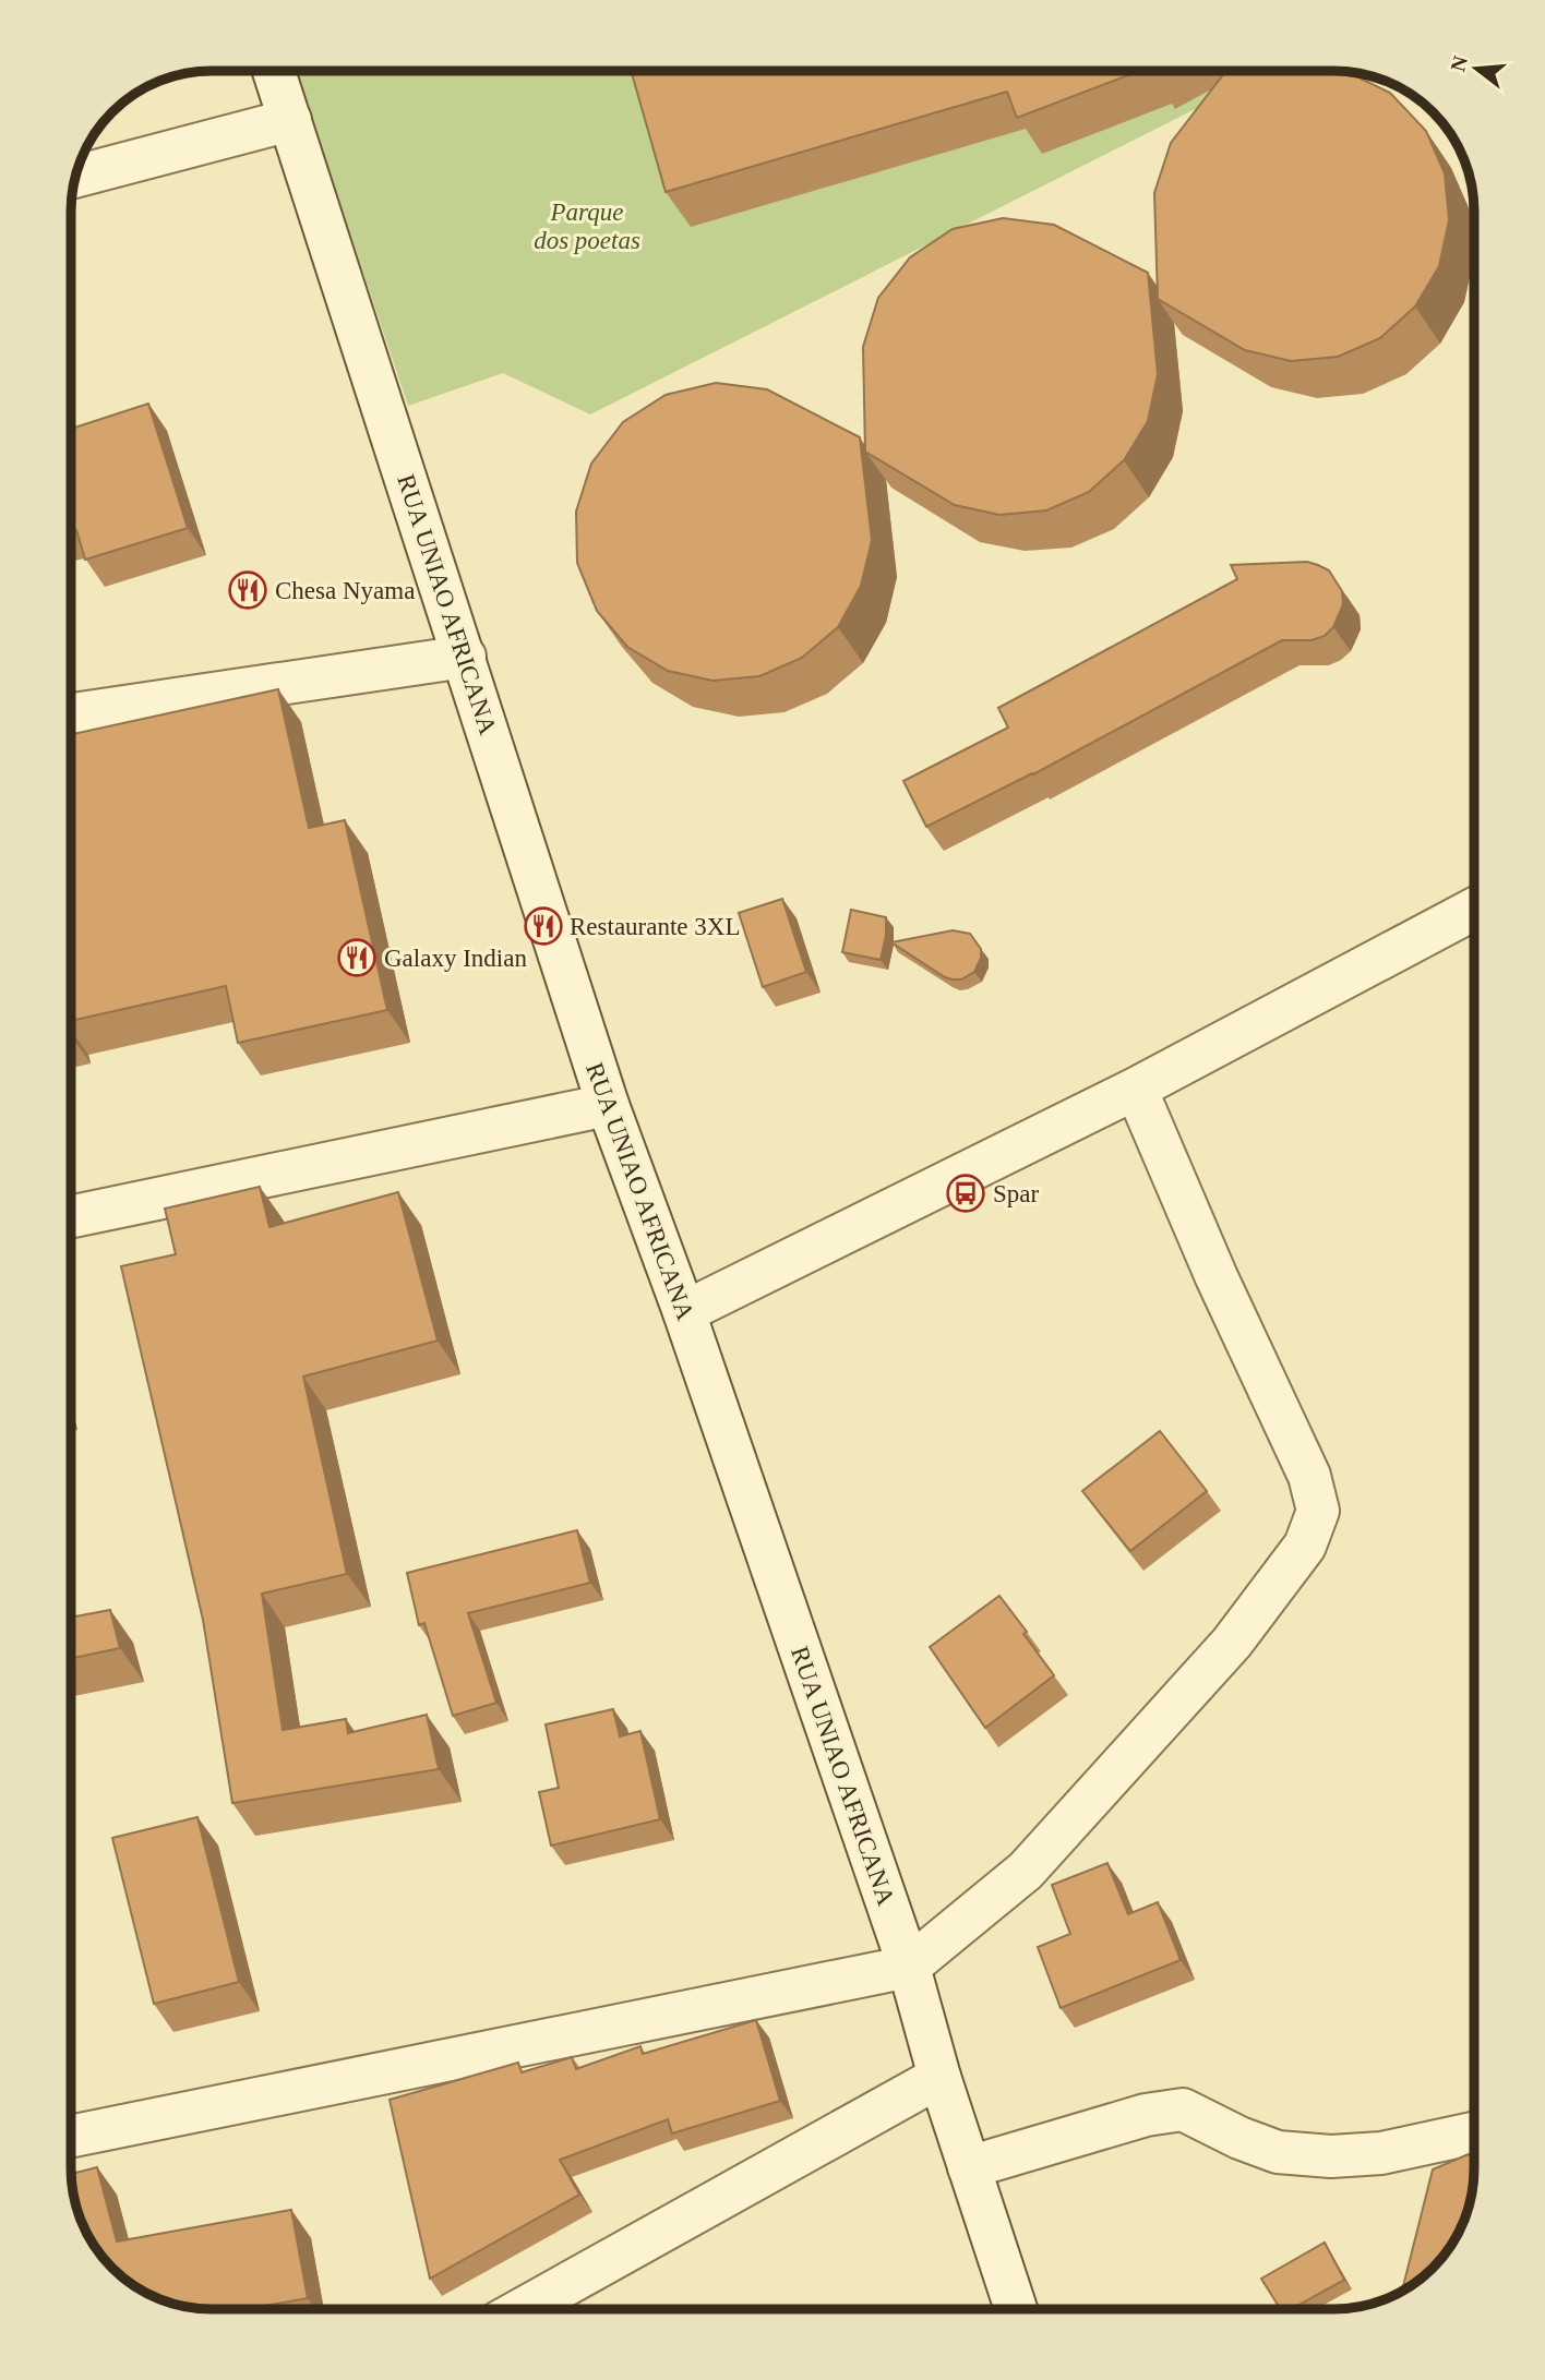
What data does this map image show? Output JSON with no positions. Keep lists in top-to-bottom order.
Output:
{
  "streets": {
    "street": ["RUA UNIAO AFRICANA"]
  },
  "parks": ["Parque dos poetas"],
  "places": {
    "restaurant": ["Chesa Nyama", "Restaurante 3XL", "Galaxy Indian"],
    "bus stop": ["Spar"]
  },
  "north": "left"
}
